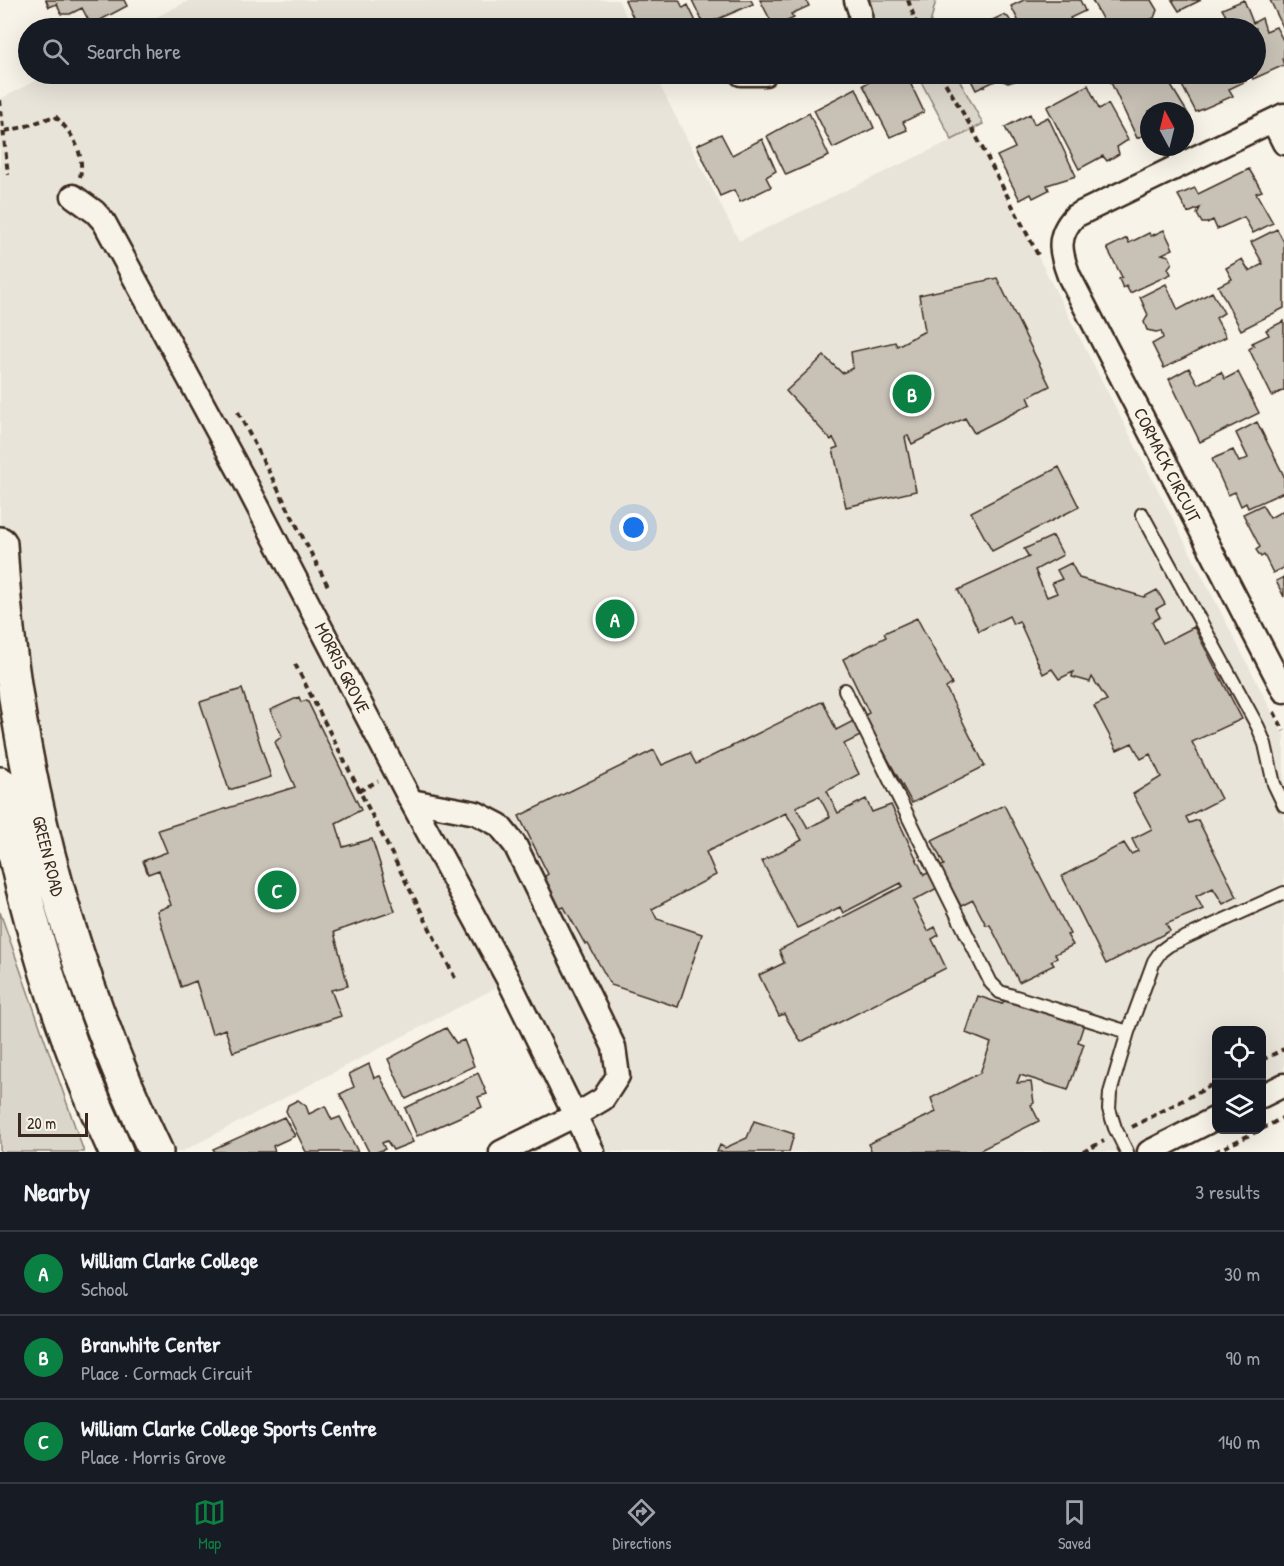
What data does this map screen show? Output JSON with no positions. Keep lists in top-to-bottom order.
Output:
{
  "streets": {
    "main road": ["GREEN ROAD"],
    "street": ["CORMACK CIRCUIT", "MORRIS GROVE"]
  },
  "scale_bar": "20 m",
  "north": "top",
  "page": {
    "search": "Search here",
    "pins": ["B", "A", "C"],
    "scale": "20 m",
    "heading": ["Nearby", "3 results"],
    "list": [
      {
        "mark": "A",
        "name": "William Clarke College",
        "note": "School",
        "value": "30 m"
      },
      {
        "mark": "B",
        "name": "Branwhite Center",
        "note": "Place · Cormack Circuit",
        "value": "90 m"
      },
      {
        "mark": "C",
        "name": "William Clarke College Sports Centre",
        "note": "Place · Morris Grove",
        "value": "140 m"
      }
    ],
    "nav": ["Map", "Directions", "Saved"]
  }
}
